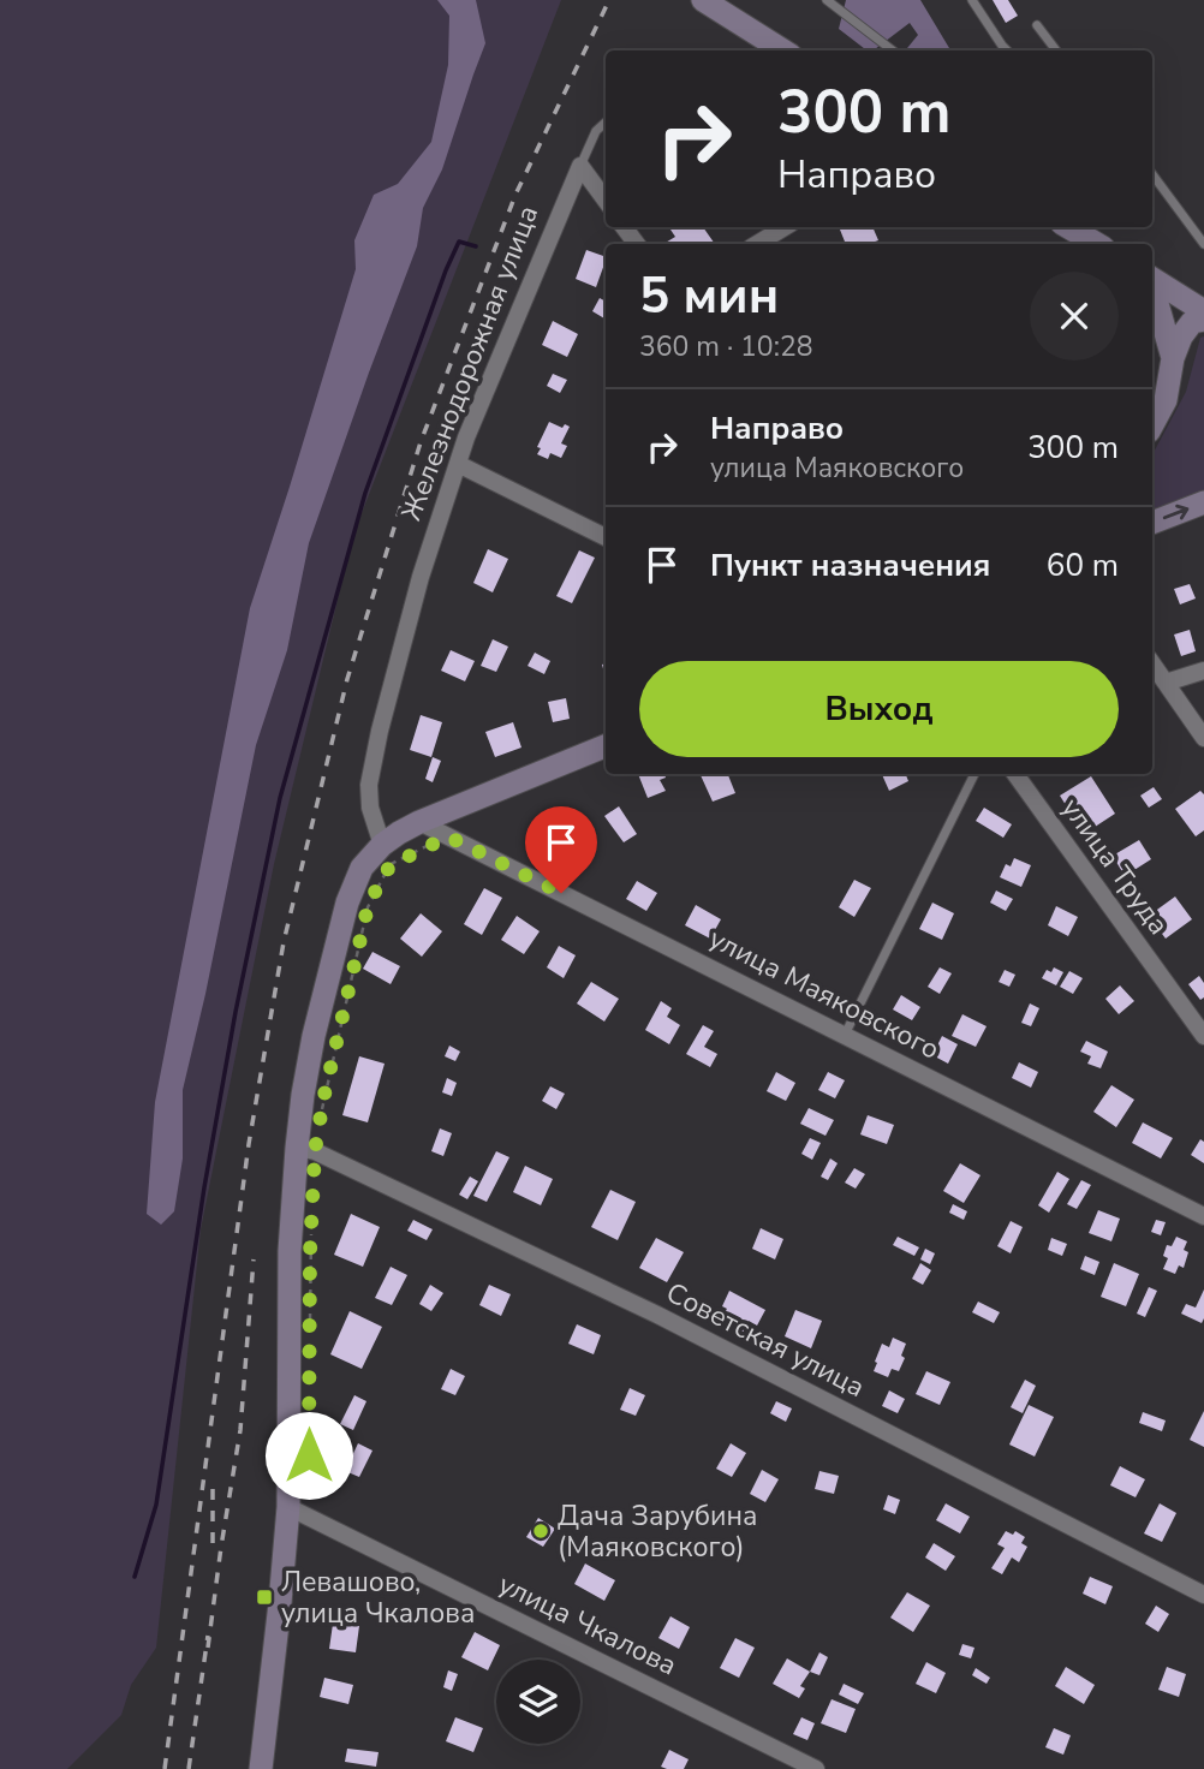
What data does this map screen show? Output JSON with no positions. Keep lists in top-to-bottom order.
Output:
{
  "streets": {
    "street": [
      "Железнодорожная улица",
      "улица Труда",
      "улица Маяковского",
      "Советская улица",
      "улица Чкалова"
    ]
  },
  "places": {
    "other": ["Дача Зарубина (Маяковского)"],
    "transit": ["Левашово, улица Чкалова"]
  },
  "page": {
    "turn": ["300 m", "Направо"],
    "heading": ["5 мин", "360 m · 10:28"],
    "list": [
      {
        "name": "Направо",
        "note": "улица Маяковского",
        "value": "300 m"
      },
      {
        "name": "Пункт назначения",
        "value": "60 m"
      }
    ],
    "buttons": "Выход"
  }
}
